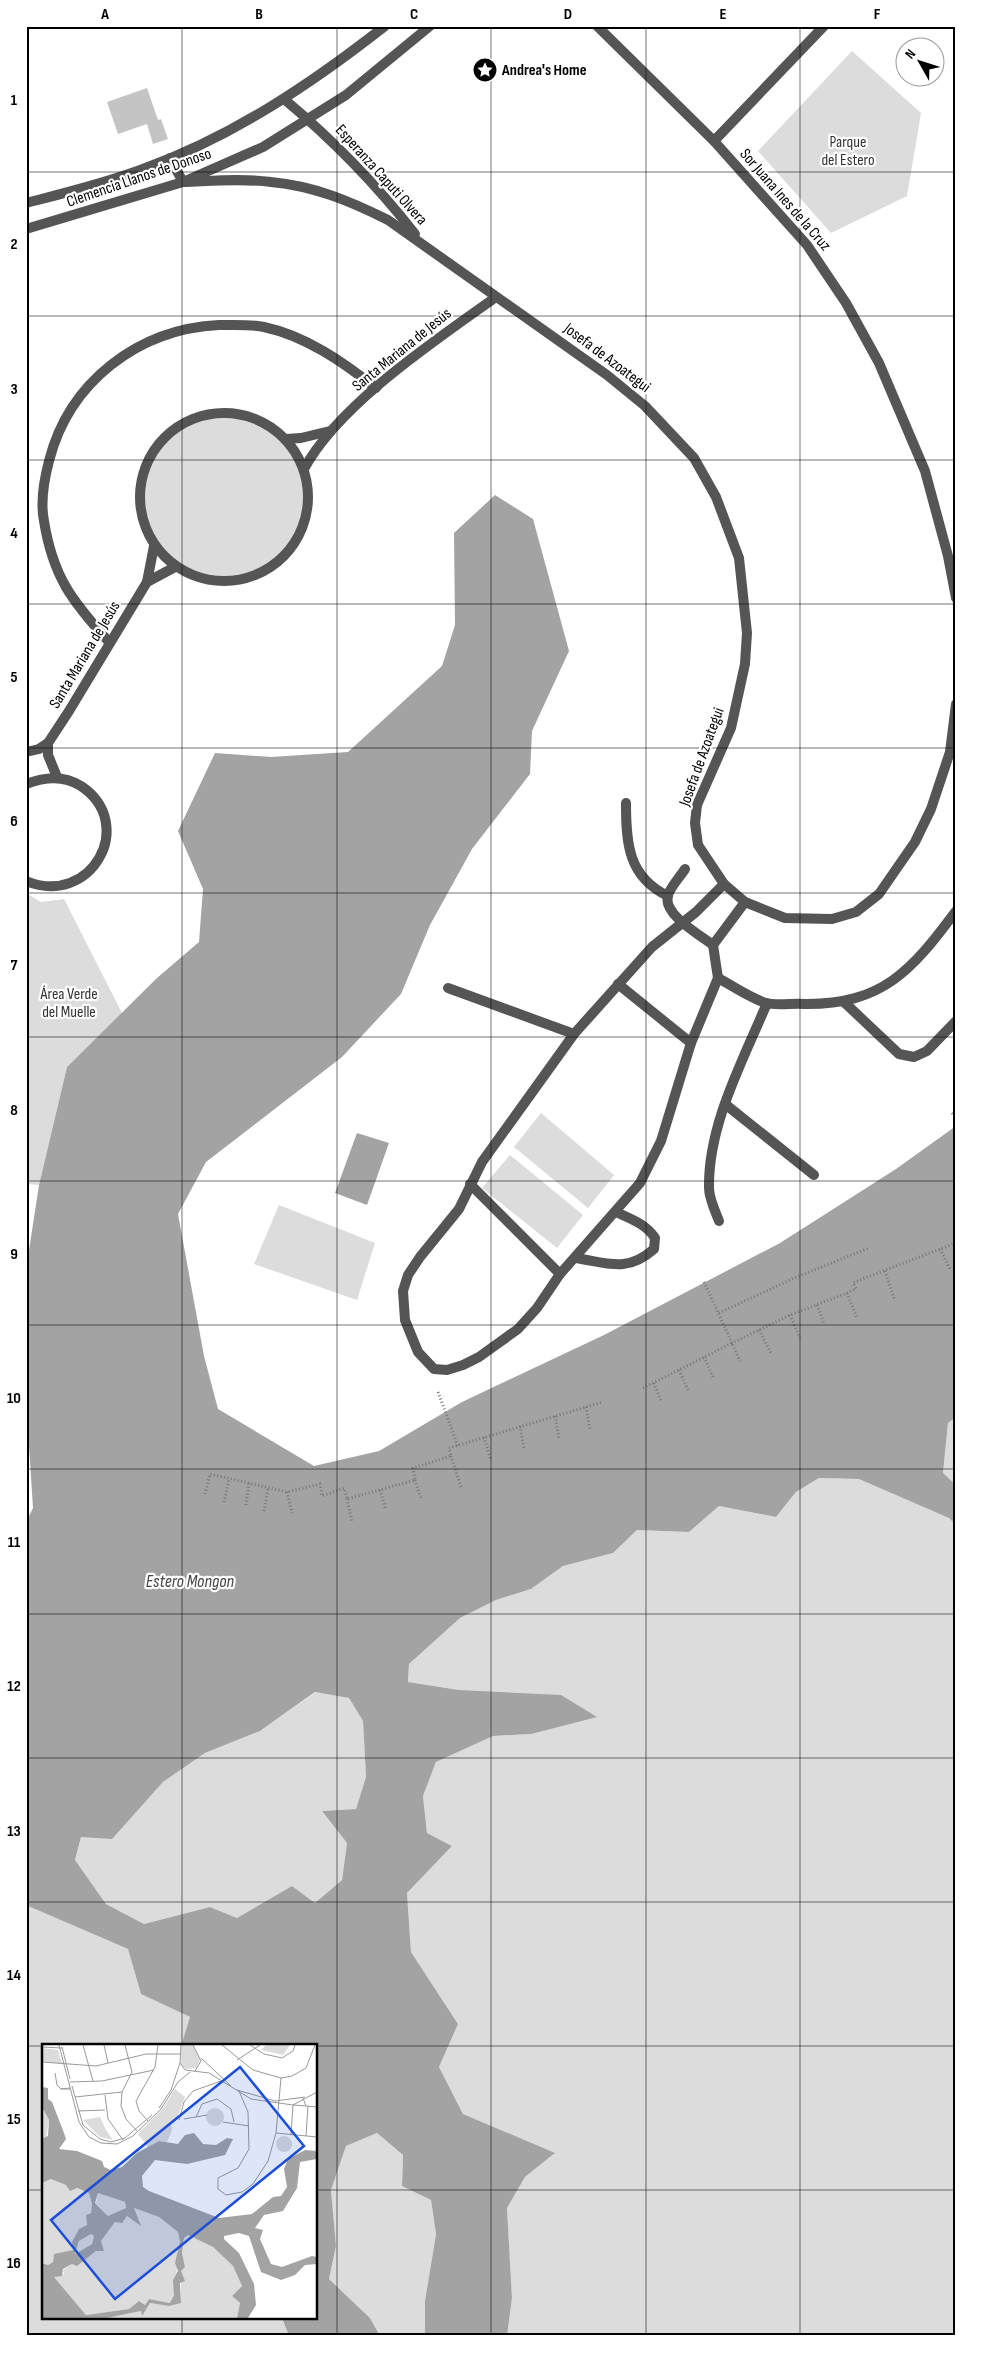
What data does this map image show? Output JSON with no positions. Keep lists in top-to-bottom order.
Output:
{
  "streets": {
    "street": [
      "Esperanza Caputi Olvera",
      "Clemencia Llanos de Donoso",
      "Sor Juana Ines de la Cruz",
      "Santa Mariana de Jesús",
      "Josefa de Azoategui"
    ]
  },
  "crossings": [
    ["Esperanza Caputi Olvera", "Clemencia Llanos de Donoso"],
    ["Esperanza Caputi Olvera", "Josefa de Azoategui"],
    ["Santa Mariana de Jesús", "Josefa de Azoategui"]
  ],
  "water": ["Estero Mongon"],
  "parks": ["Parque del Estero", "Área Verde del Muelle"],
  "places": {
    "place": ["Andrea's Home"]
  },
  "north": "top left",
  "grid": {
    "columns": [
      "A",
      "B",
      "C",
      "D",
      "E",
      "F"
    ],
    "rows": [
      "1",
      "2",
      "3",
      "4",
      "5",
      "6",
      "7",
      "8",
      "9",
      "10",
      "11",
      "12",
      "13",
      "14",
      "15",
      "16"
    ]
  }
}
